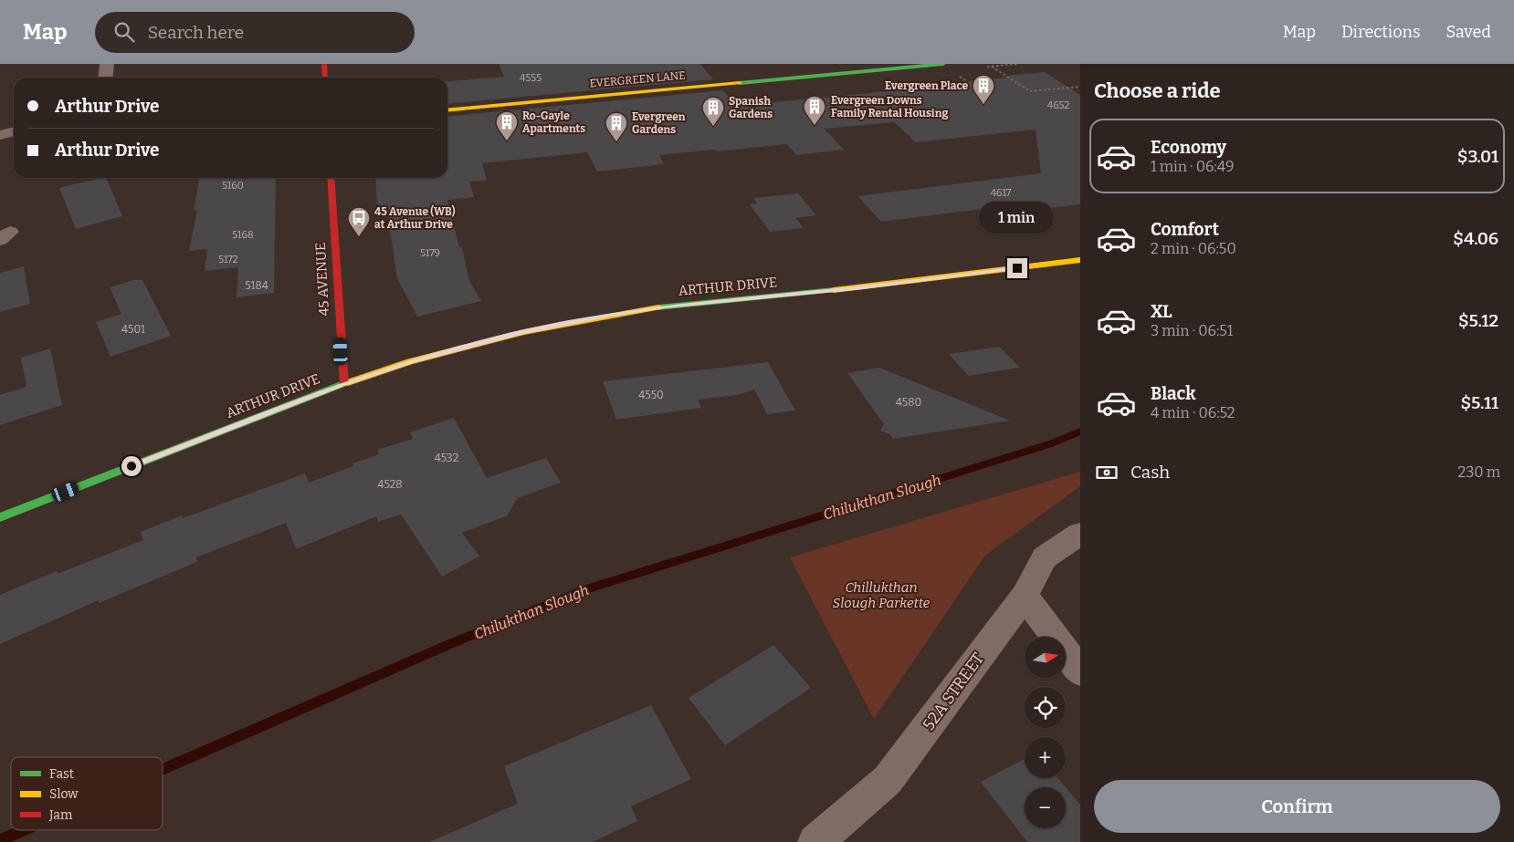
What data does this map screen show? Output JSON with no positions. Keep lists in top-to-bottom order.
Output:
{
  "streets": {
    "street": [
      "EVERGREEN LANE",
      "45 AVENUE",
      "ARTHUR DRIVE",
      "52A STREET"
    ]
  },
  "crossings": [
    ["45 AVENUE", "ARTHUR DRIVE"]
  ],
  "water": ["Chilukthan Slough"],
  "parks": ["Chillukthan Slough Parkette"],
  "places": {
    "building": [
      "Evergreen Place",
      "Evergreen Downs Family Rental Housing",
      "Spanish Gardens",
      "Ro-Gayle Apartments",
      "Evergreen Gardens"
    ],
    "bus stop": ["45 Avenue (WB) at Arthur Drive"]
  },
  "house_numbers": [
    "4555",
    "4652",
    "5160",
    "4617",
    "5168",
    "5179",
    "5172",
    "5184",
    "4501",
    "4550",
    "4580",
    "4532",
    "4528"
  ],
  "legend": ["Fast", "Slow", "Jam"],
  "north": "right",
  "page": {
    "header": "Map",
    "search": "Search here",
    "nav": ["Map", "Directions", "Saved"],
    "heading": "Choose a ride",
    "banner": ["Arthur Drive", "Arthur Drive"],
    "list": [
      {
        "name": "Economy",
        "note": "1 min · 06:49",
        "value": "$3.01"
      },
      {
        "name": "Comfort",
        "note": "2 min · 06:50",
        "value": "$4.06"
      },
      {
        "name": "XL",
        "note": "3 min · 06:51",
        "value": "$5.12"
      },
      {
        "name": "Black",
        "note": "4 min · 06:52",
        "value": "$5.11"
      }
    ],
    "bubble": "1 min",
    "pay": ["Cash", "230 m"],
    "map_buttons": ["+", "−"],
    "buttons": "Confirm"
  }
}
